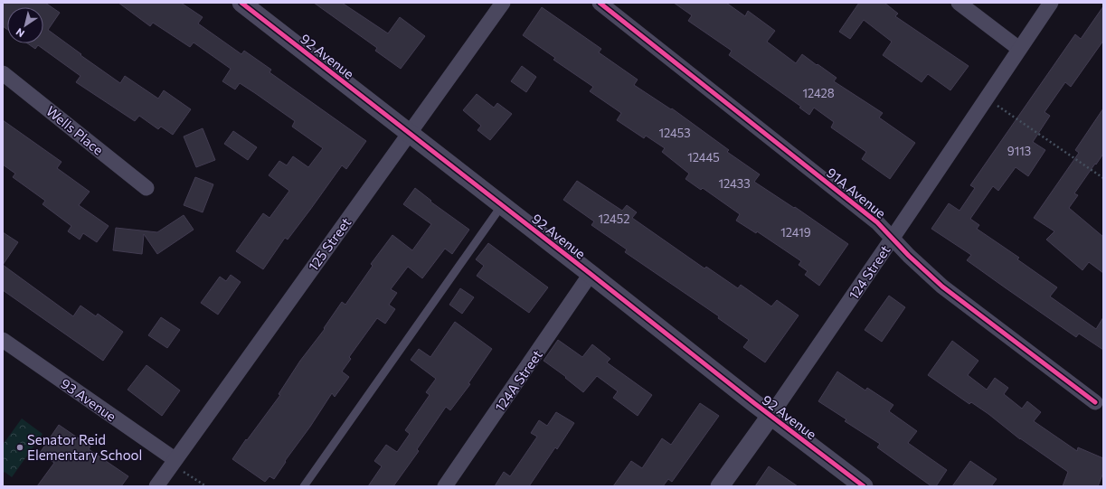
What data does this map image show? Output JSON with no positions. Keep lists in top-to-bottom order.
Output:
{
  "streets": {
    "street": [
      "92 Avenue",
      "Wells Place",
      "91A Avenue",
      "125 Street",
      "124 Street",
      "124A Street",
      "93 Avenue"
    ]
  },
  "crossings": [
    ["92 Avenue", "125 Street"],
    ["92 Avenue", "124 Street"],
    ["92 Avenue", "124A Street"],
    ["91A Avenue", "124 Street"],
    ["125 Street", "93 Avenue"]
  ],
  "places": ["Senator Reid Elementary School"],
  "house_numbers": [
    "12428",
    "12453",
    "9113",
    "12445",
    "12433",
    "12452",
    "12419"
  ],
  "north": "bottom left"
}
